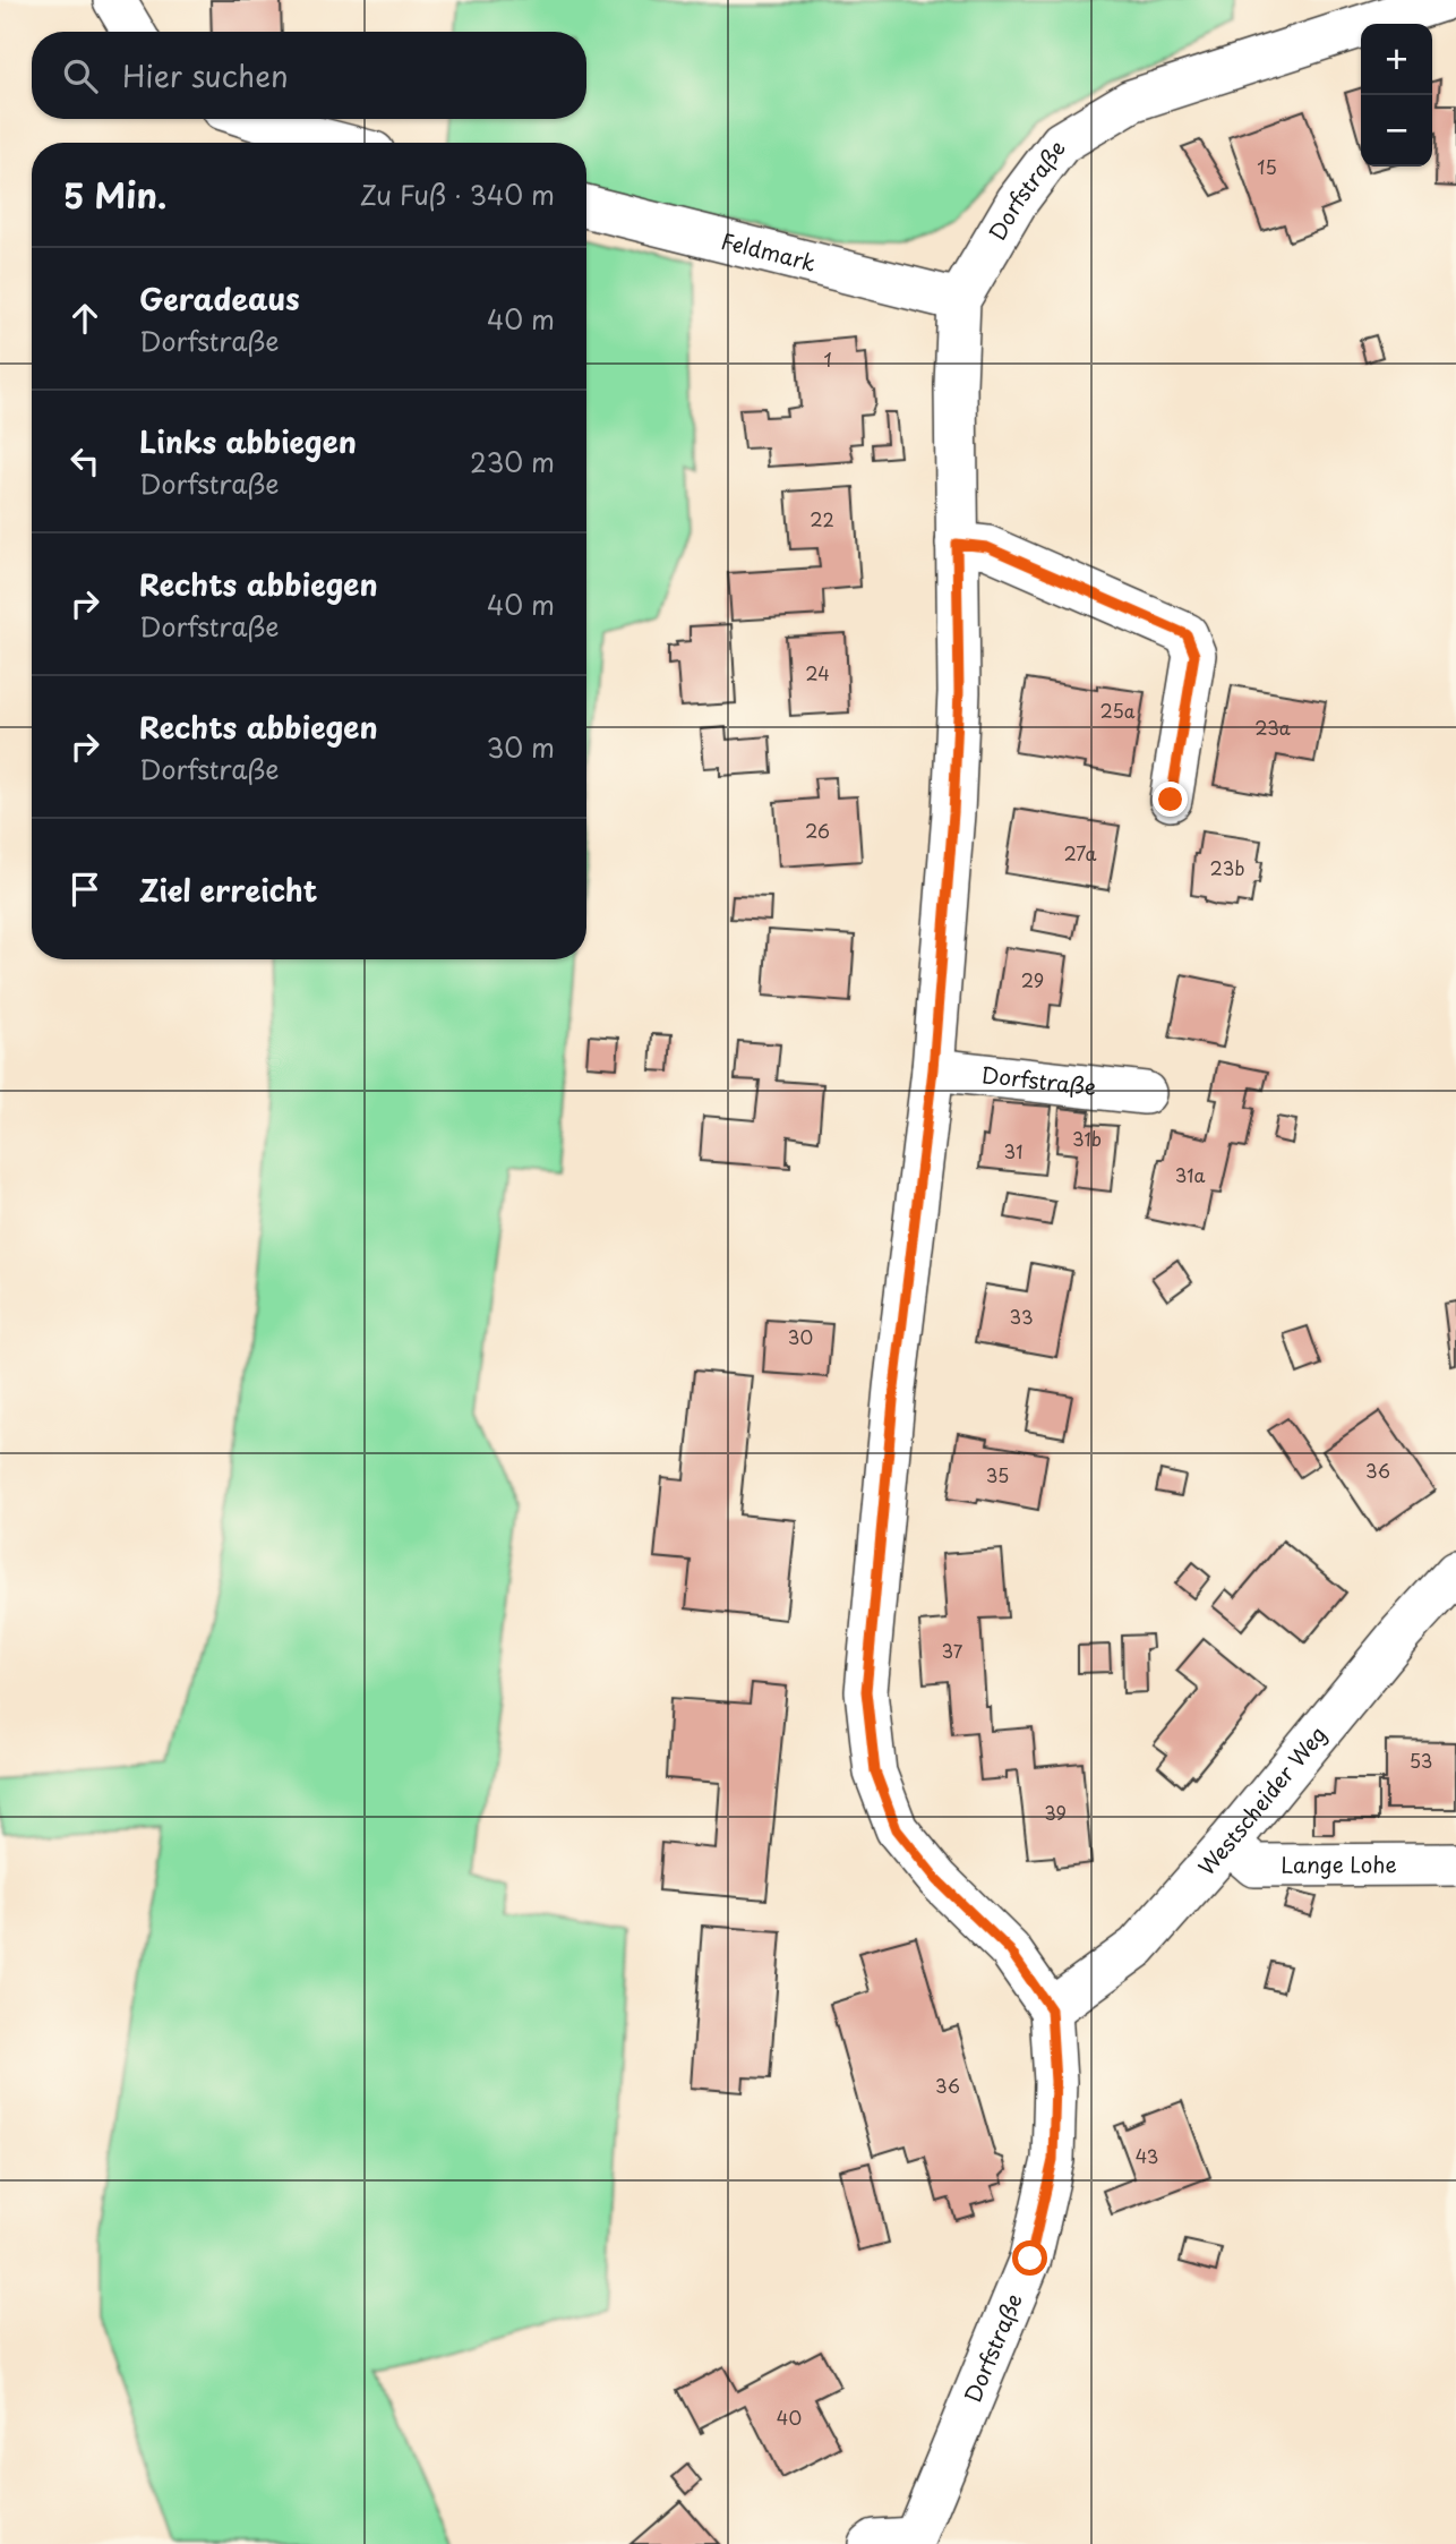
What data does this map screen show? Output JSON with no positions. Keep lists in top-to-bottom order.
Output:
{
  "streets": {
    "street": [
      "Dorfstraße",
      "Feldmark",
      "Westscheider Weg",
      "Lange Lohe"
    ]
  },
  "crossings": [
    ["Dorfstraße", "Feldmark"],
    ["Dorfstraße", "Westscheider Weg"],
    ["Westscheider Weg", "Lange Lohe"]
  ],
  "house_numbers": [
    "15",
    "1",
    "22",
    "24",
    "25a",
    "23a",
    "26",
    "27a",
    "23b",
    "29",
    "31b",
    "31",
    "31a",
    "33",
    "30",
    "36",
    "35",
    "37",
    "53",
    "39",
    "36",
    "43",
    "40"
  ],
  "page": {
    "map_buttons": ["+", "−"],
    "search": "Hier suchen",
    "heading": ["5 Min.", "Zu Fuß · 340 m"],
    "list": [
      ["Geradeaus", "Dorfstraße", "40 m"],
      ["Links abbiegen", "Dorfstraße", "230 m"],
      ["Rechts abbiegen", "Dorfstraße", "40 m"],
      ["Rechts abbiegen", "Dorfstraße", "30 m"],
      "Ziel erreicht"
    ]
  }
}
